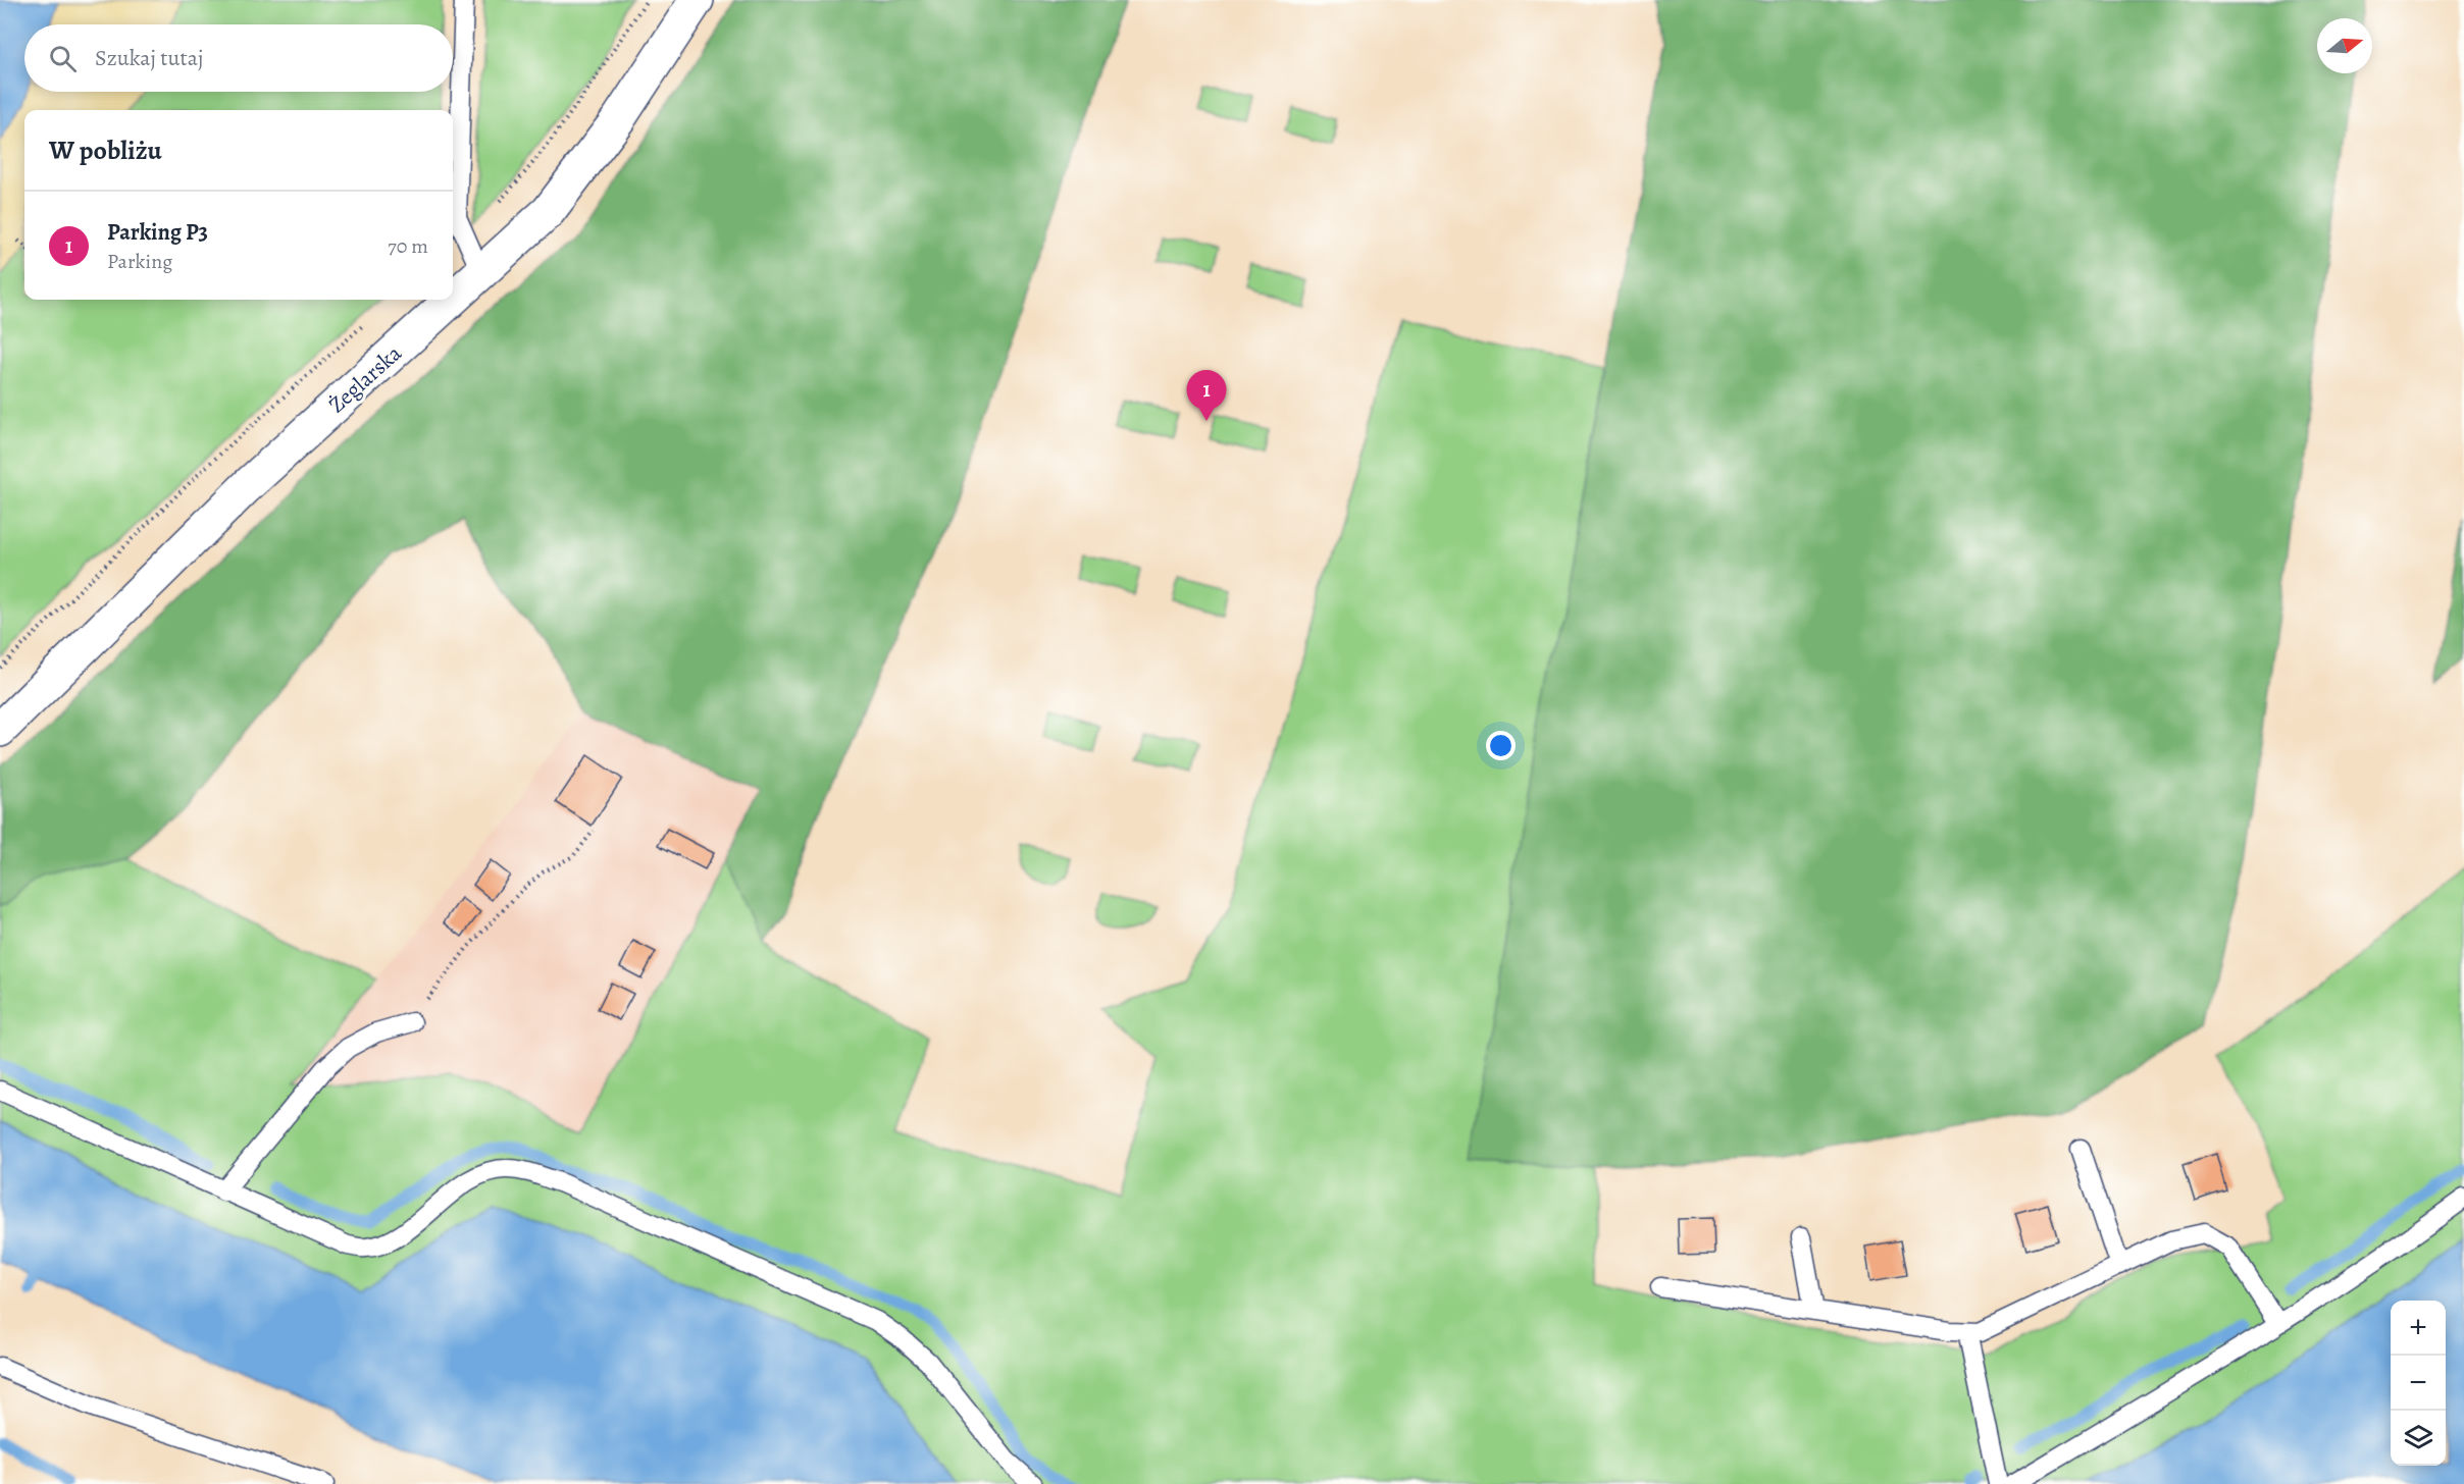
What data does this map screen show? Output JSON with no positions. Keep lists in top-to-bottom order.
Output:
{
  "streets": {
    "street": ["Żeglarska"]
  },
  "north": "right",
  "page": {
    "search": "Szukaj tutaj",
    "heading": "W pobliżu",
    "list": [
      {
        "mark": "1",
        "name": "Parking P3",
        "note": "Parking",
        "value": "70 m"
      }
    ],
    "pins": "1",
    "map_buttons": ["+", "−"]
  }
}
